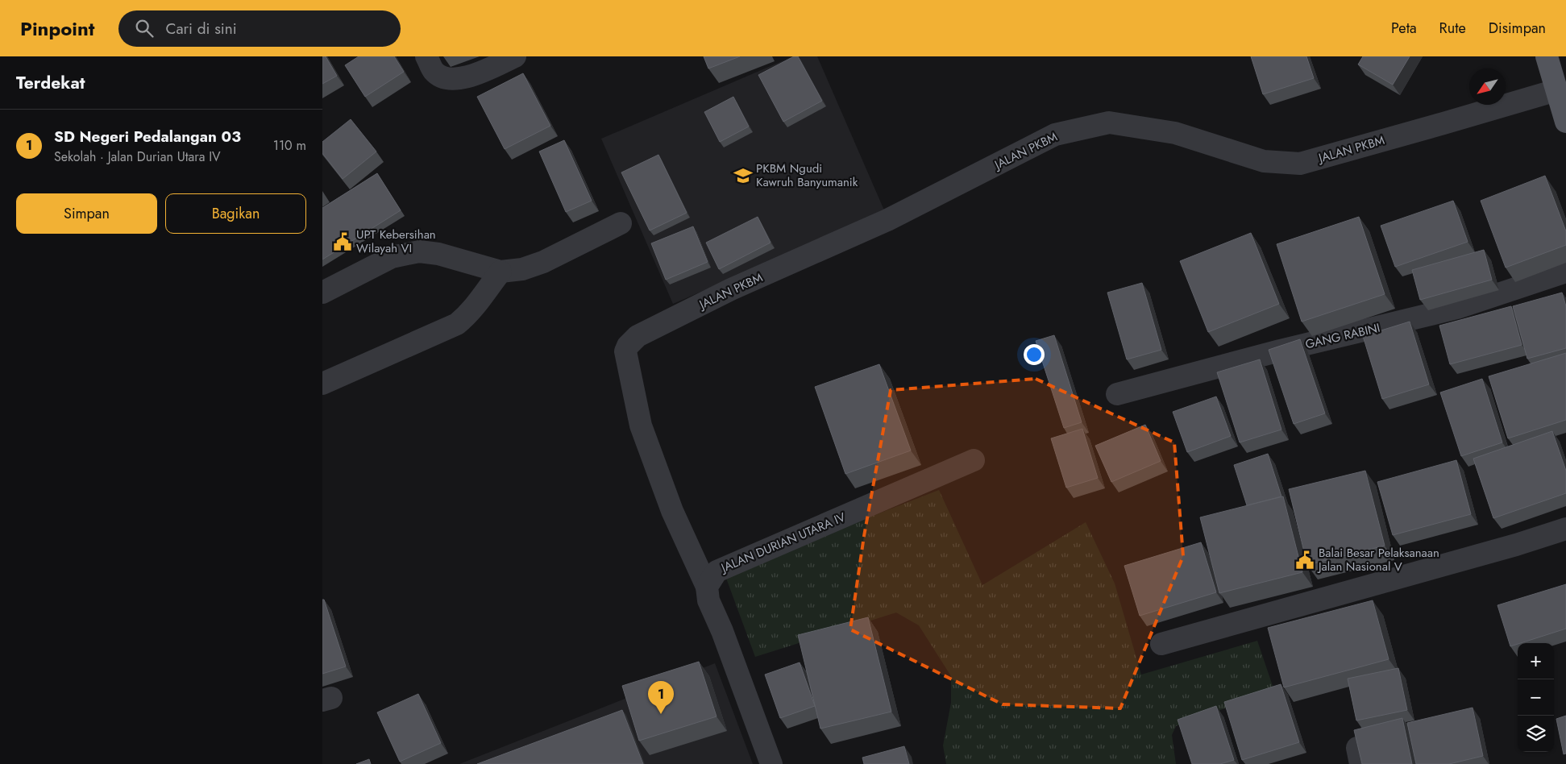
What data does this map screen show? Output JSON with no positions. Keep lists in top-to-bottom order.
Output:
{
  "streets": {
    "street": ["JALAN PKBM", "GANG RABINI", "JALAN DURIAN UTARA IV"]
  },
  "crossings": [
    ["JALAN PKBM", "JALAN DURIAN UTARA IV"]
  ],
  "places": {
    "school or university": ["PKBM Ngudi Kawruh Banyumanik"],
    "public building": ["UPT Kebersihan Wilayah VI", "Balai Besar Pelaksanaan Jalan Nasional V"]
  },
  "north": "bottom left",
  "page": {
    "header": "Pinpoint",
    "search": "Cari di sini",
    "nav": ["Peta", "Rute", "Disimpan"],
    "heading": "Terdekat",
    "list": [
      {
        "mark": "1",
        "name": "SD Negeri Pedalangan 03",
        "note": "Sekolah · Jalan Durian Utara IV",
        "value": "110 m"
      }
    ],
    "buttons": ["Simpan", "Bagikan"],
    "map_buttons": ["+", "−"],
    "pins": "1"
  }
}
